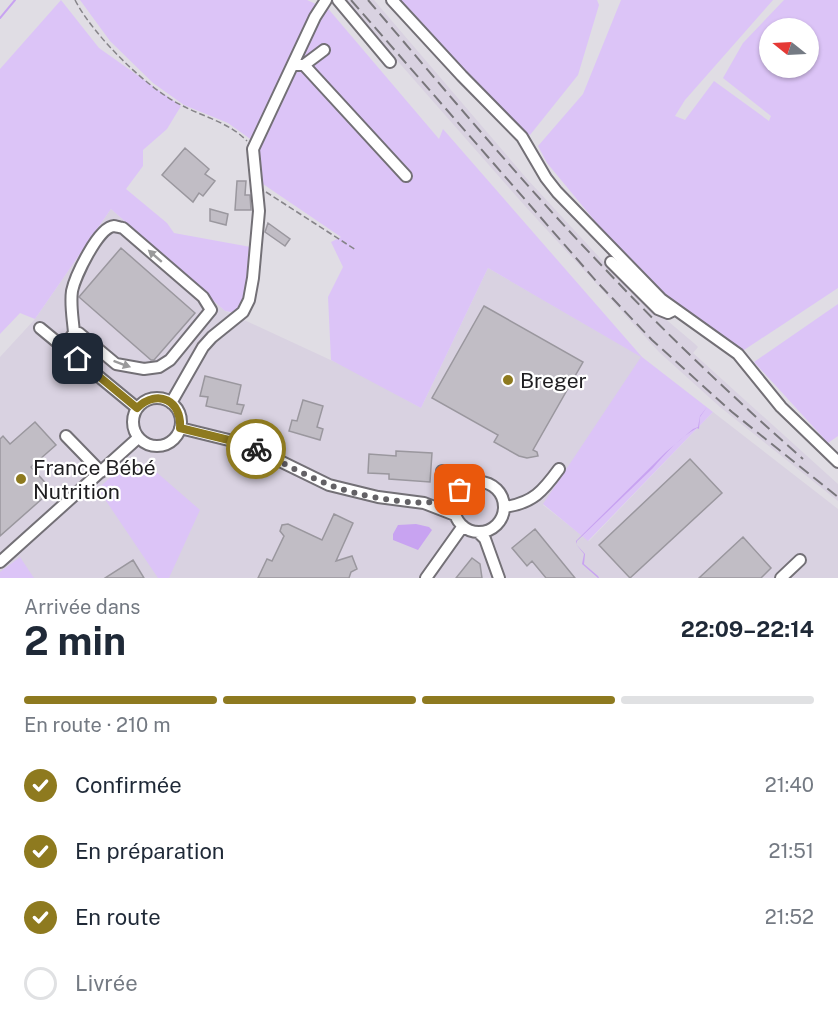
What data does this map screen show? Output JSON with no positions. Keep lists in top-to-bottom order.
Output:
{
  "places": ["Breger", "France Bébé Nutrition"],
  "north": "left",
  "page": {
    "heading": ["2 min", "Arrivée dans", "22:09–22:14"],
    "bar": "En route · 210 m",
    "list": [
      ["Confirmée", "21:40"],
      ["En préparation", "21:51"],
      ["En route", "21:52"],
      "Livrée"
    ]
  }
}
